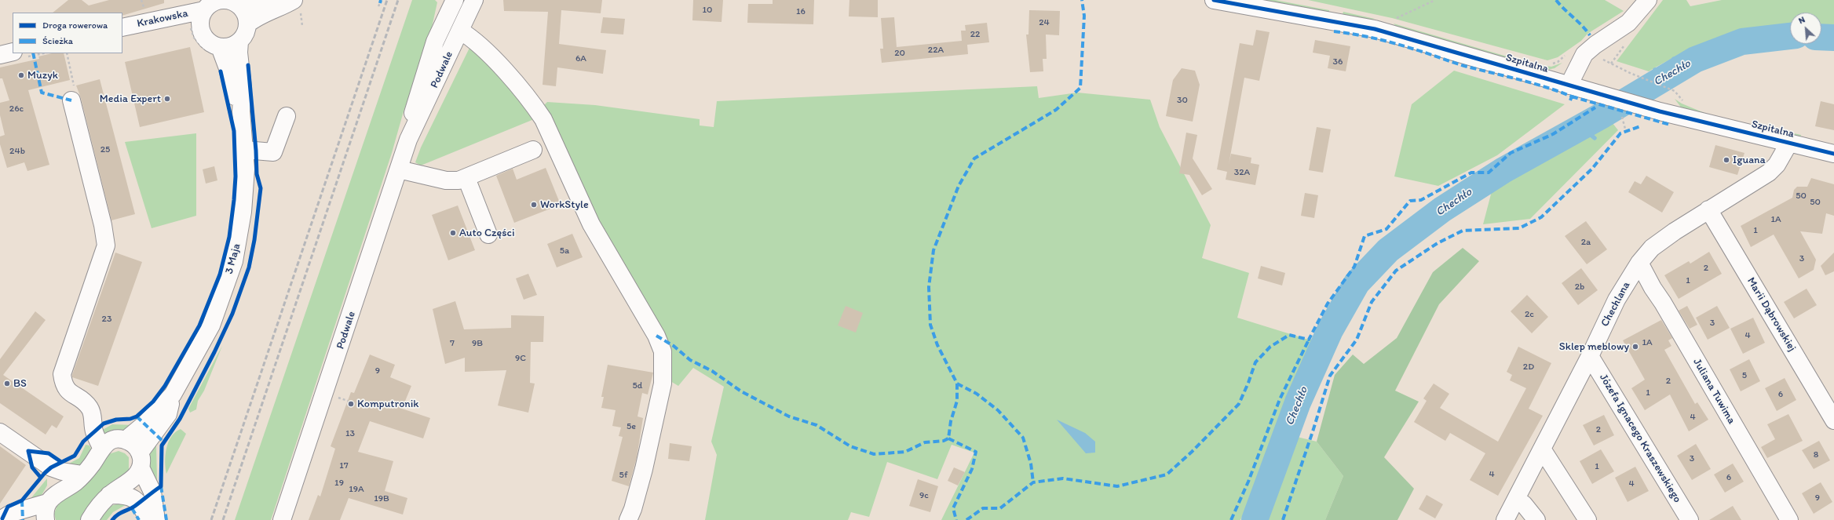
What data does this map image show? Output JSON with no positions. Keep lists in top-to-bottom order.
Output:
{
  "streets": {
    "street": [
      "Krakowska",
      "Szpitalna",
      "Podwale",
      "3 Maja",
      "Chechlana",
      "Marii Dąbrowskiej",
      "Juliana Tuwima",
      "Józefa Ignacego Kraszewskiego"
    ]
  },
  "crossings": [
    ["Krakowska", "3 Maja"],
    ["Szpitalna", "Chechlana"],
    ["Chechlana", "Marii Dąbrowskiej"],
    ["Chechlana", "Juliana Tuwima"],
    ["Chechlana", "Józefa Ignacego Kraszewskiego"]
  ],
  "water": ["Chechło"],
  "places": [
    "Muzyk",
    "Media Expert",
    "Iguana",
    "WorkStyle",
    "Auto Części",
    "Sklep meblowy",
    "BS",
    "Komputronik"
  ],
  "house_numbers": [
    "10",
    "16",
    "24",
    "22",
    "22A",
    "20",
    "6A",
    "36",
    "30",
    "26c",
    "25",
    "24b",
    "32A",
    "50",
    "50",
    "1A",
    "1",
    "2a",
    "5a",
    "3",
    "2",
    "1",
    "2b",
    "2c",
    "23",
    "3",
    "4",
    "1A",
    "7",
    "9B",
    "9C",
    "2D",
    "9",
    "5",
    "2",
    "5d",
    "1",
    "6",
    "4",
    "5e",
    "2",
    "13",
    "8",
    "3",
    "17",
    "1",
    "4",
    "5f",
    "6",
    "19",
    "4",
    "19A",
    "9c",
    "9",
    "19B"
  ],
  "legend": ["Droga rowerowa", "Ścieżka"],
  "north": "top left"
}
